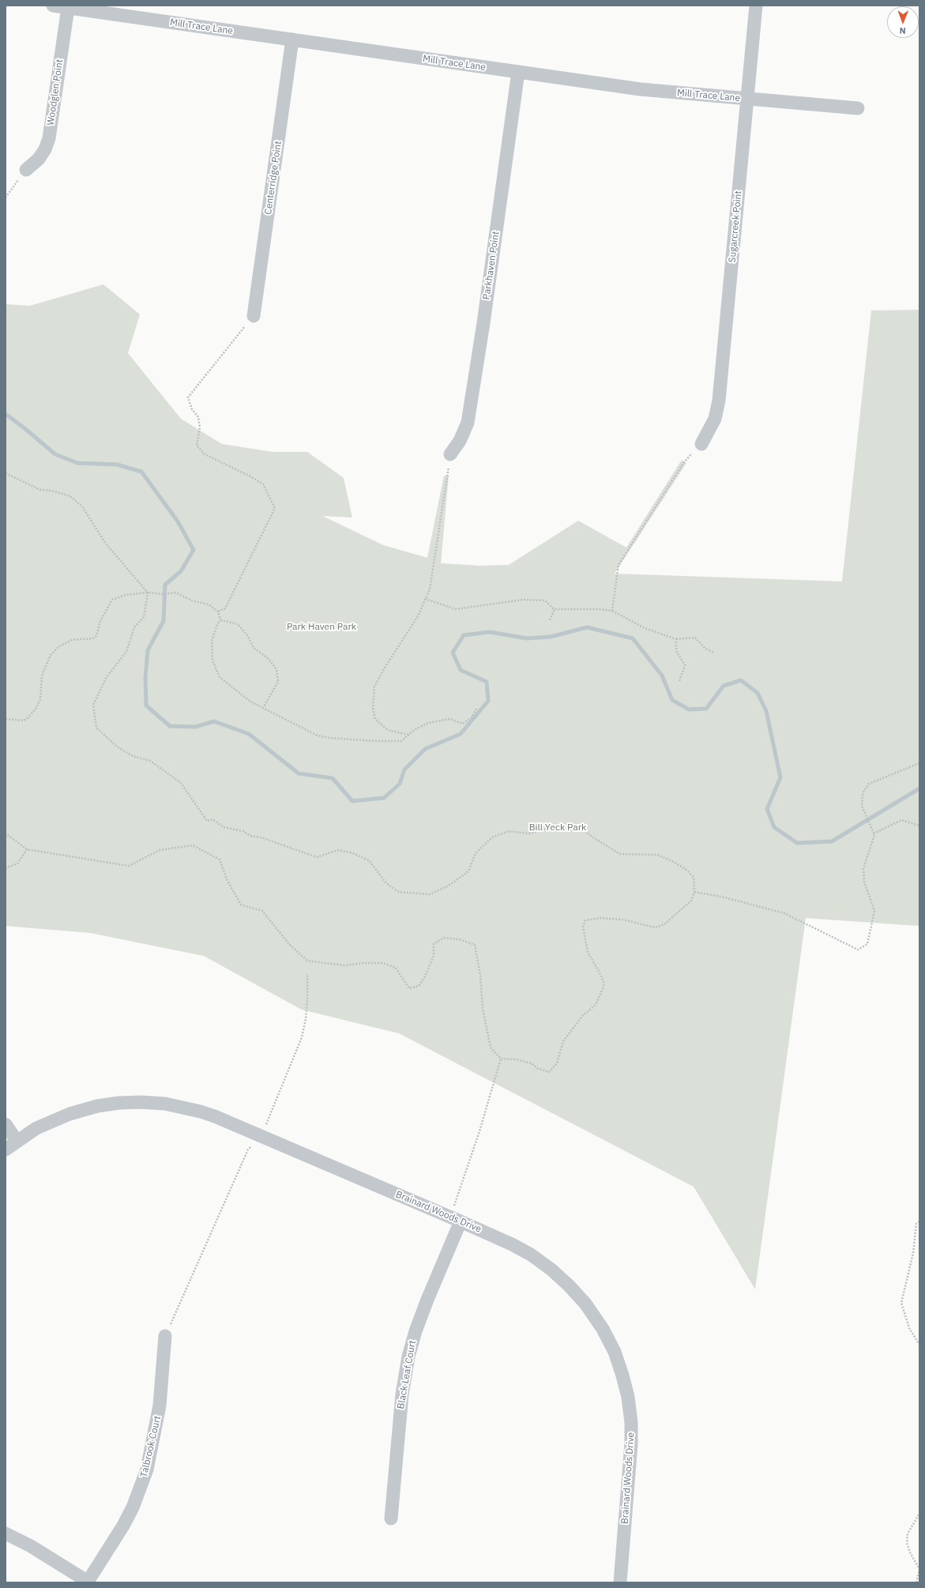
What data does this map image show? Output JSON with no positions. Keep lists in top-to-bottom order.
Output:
{
  "streets": {
    "street": [
      "Mill Trace Lane",
      "Woodglen Point",
      "Centerridge Point",
      "Sugarcreek Point",
      "Parkhaven Point",
      "Brainard Woods Drive",
      "Black Leaf Court",
      "Talbrook Court"
    ]
  },
  "crossings": [
    ["Mill Trace Lane", "Woodglen Point"],
    ["Mill Trace Lane", "Centerridge Point"],
    ["Mill Trace Lane", "Sugarcreek Point"],
    ["Mill Trace Lane", "Parkhaven Point"],
    ["Brainard Woods Drive", "Black Leaf Court"]
  ],
  "parks": ["Park Haven Park", "Bill Yeck Park"],
  "north": "bottom"
}
